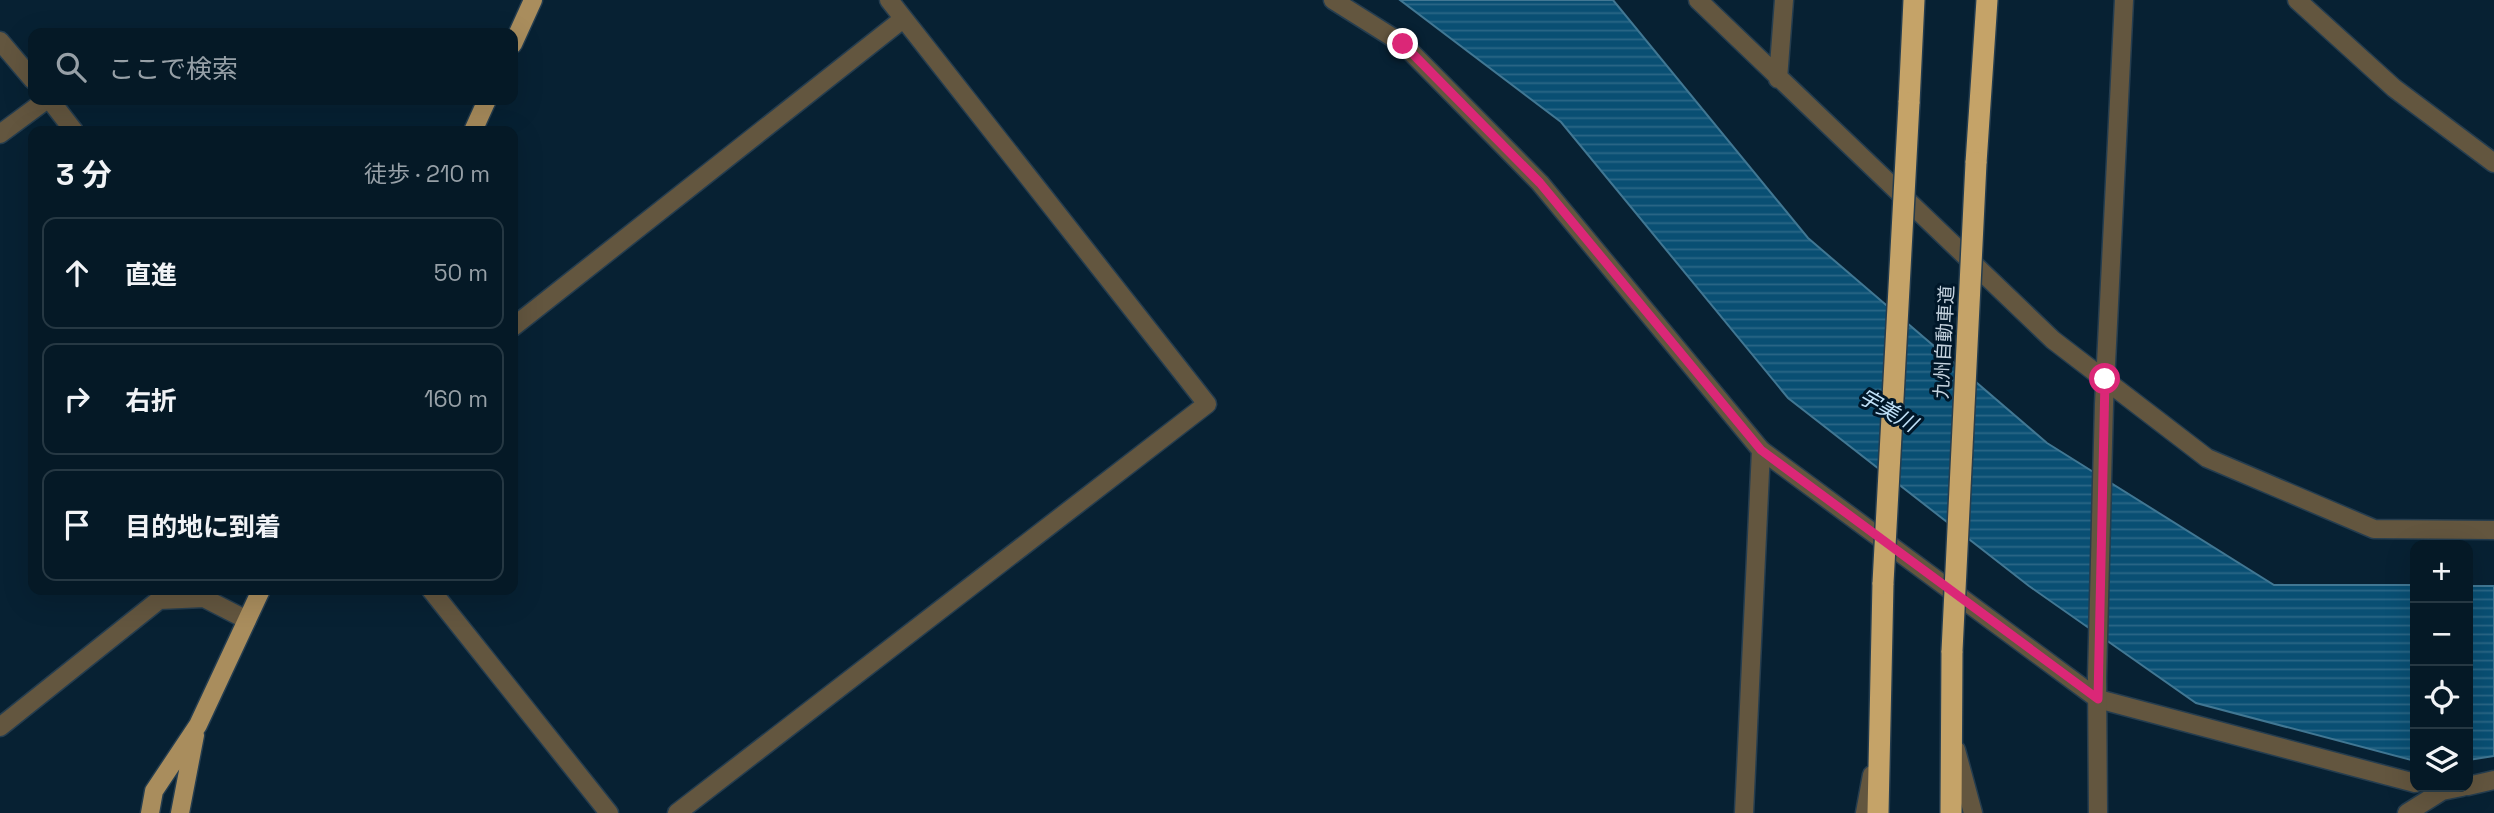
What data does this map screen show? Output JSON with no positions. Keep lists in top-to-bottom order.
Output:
{
  "streets": {
    "highway": ["九州自動車道"]
  },
  "water": ["宇美川"],
  "page": {
    "search": "ここで検索",
    "heading": ["3 分", "徒歩 · 210 m"],
    "list": [
      ["直進", "50 m"],
      ["右折", "160 m"],
      "目的地に到着"
    ],
    "map_buttons": ["+", "−"]
  }
}
